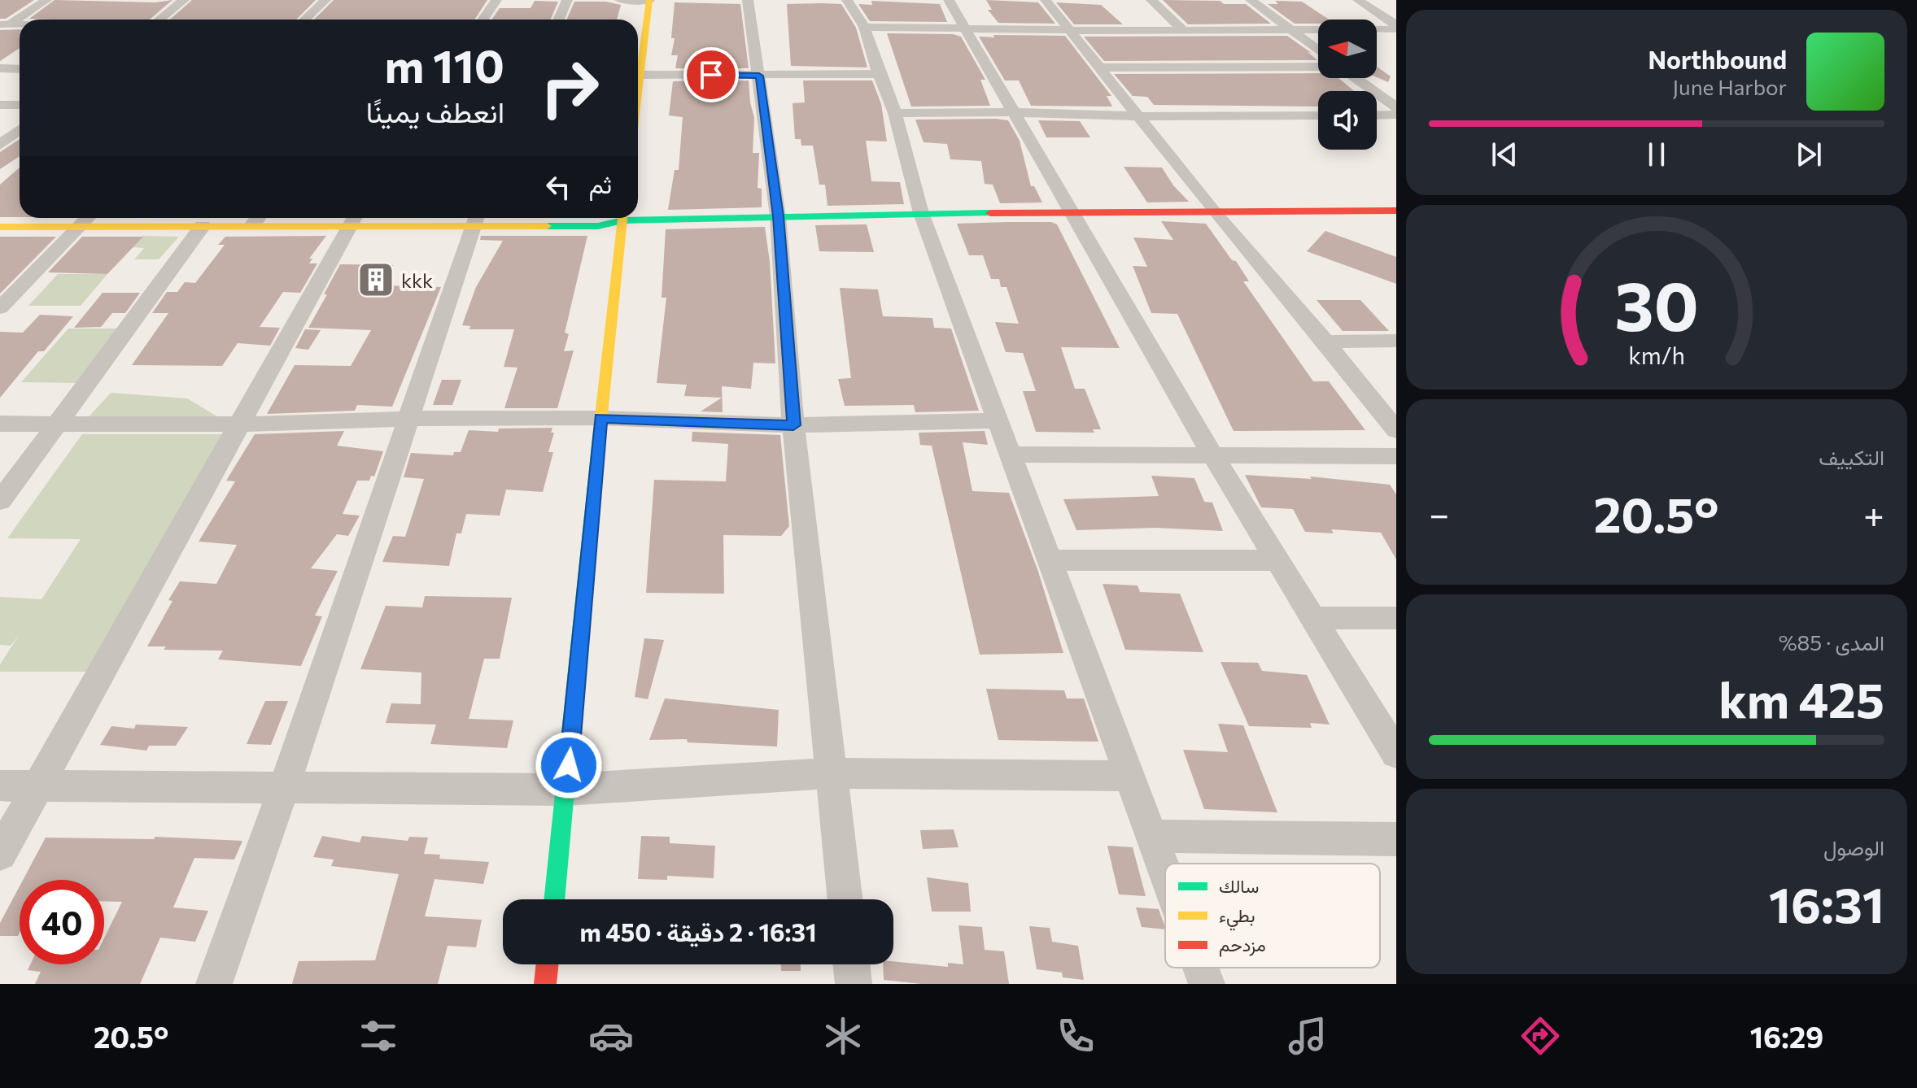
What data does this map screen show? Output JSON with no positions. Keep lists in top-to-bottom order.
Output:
{
  "places": {
    "building": ["kkk"]
  },
  "legend": ["سالك", "بطيء", "مزدحم"],
  "north": "left",
  "page": {
    "turn": ["110 m", "انعطف يمينًا"],
    "song": ["Northbound", "June Harbor"],
    "then": "ثم",
    "tile": [
      "التكييف",
      ["المدى · 85%", "425 km"],
      ["الوصول", "16:31"]
    ],
    "heat": ["−", "20.5°", "+"],
    "limit": "40",
    "trip": "16:31 · 2 دقيقة · 450 m",
    "tabs": ["16:29", "20.5°"],
    "gauge": ["30", "km/h"]
  }
}
